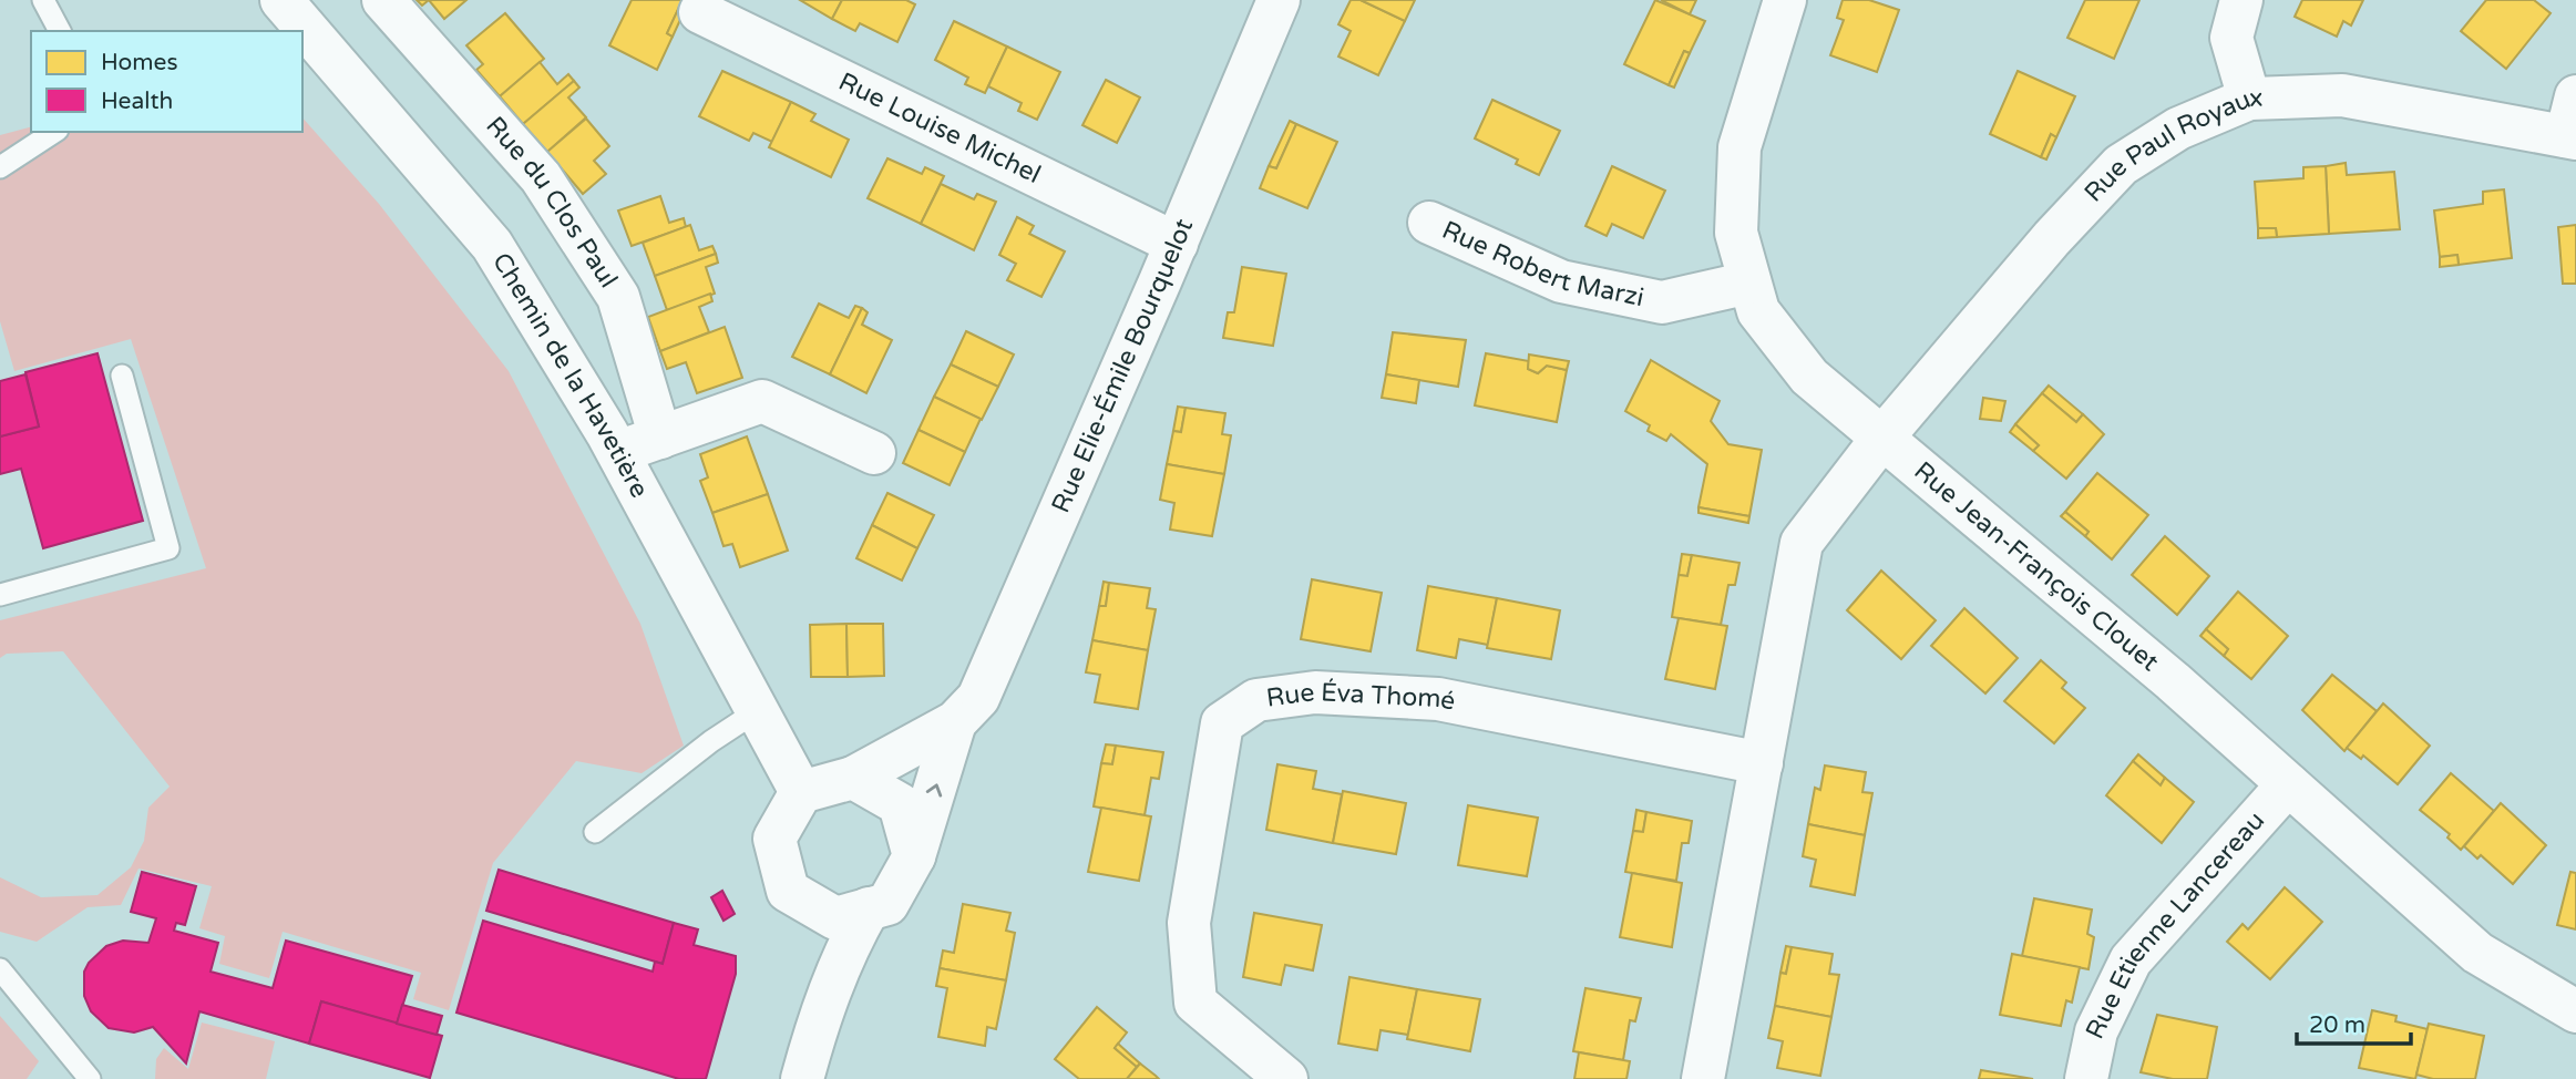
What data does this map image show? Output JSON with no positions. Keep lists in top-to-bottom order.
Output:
{
  "streets": {
    "street": [
      "Rue Louise Michel",
      "Rue Paul Royaux",
      "Rue du Clos Paul",
      "Rue Robert Marzi",
      "Rue Elie-Émile Bourquelot",
      "Chemin de la Havetière",
      "Rue Jean-François Clouet",
      "Rue Éva Thomé",
      "Rue Etienne Lancereau"
    ]
  },
  "crossings": [
    ["Rue Louise Michel", "Rue Elie-Émile Bourquelot"],
    ["Rue Paul Royaux", "Rue Jean-François Clouet"],
    ["Rue Robert Marzi", "Rue Jean-François Clouet"],
    ["Rue Elie-Émile Bourquelot", "Chemin de la Havetière"],
    ["Rue Jean-François Clouet", "Rue Etienne Lancereau"]
  ],
  "legend": ["Homes", "Health"],
  "scale_bar": "20 m"
}
